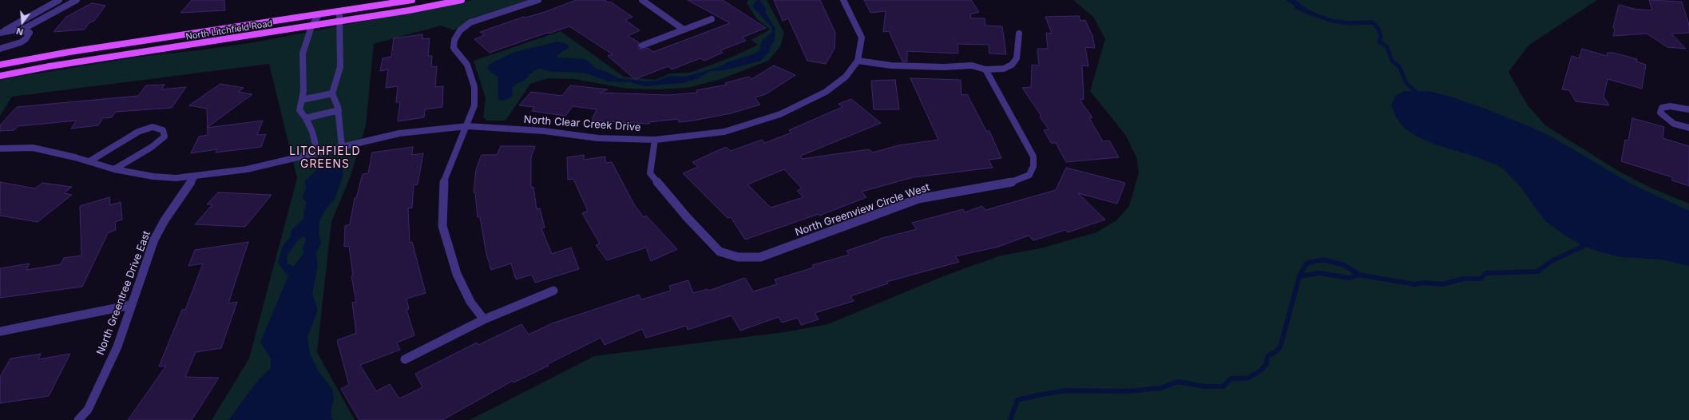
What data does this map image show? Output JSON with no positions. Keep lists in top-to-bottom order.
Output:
{
  "streets": {
    "main road": ["North Litchfield Road"],
    "street": ["North Clear Creek Drive", "North Greenview Circle West", "North Greentree Drive East"]
  },
  "crossings": [
    ["North Clear Creek Drive", "North Greenview Circle West"],
    ["North Clear Creek Drive", "North Greentree Drive East"]
  ],
  "districts": ["LITCHFIELD GREENS"],
  "north": "bottom"
}
